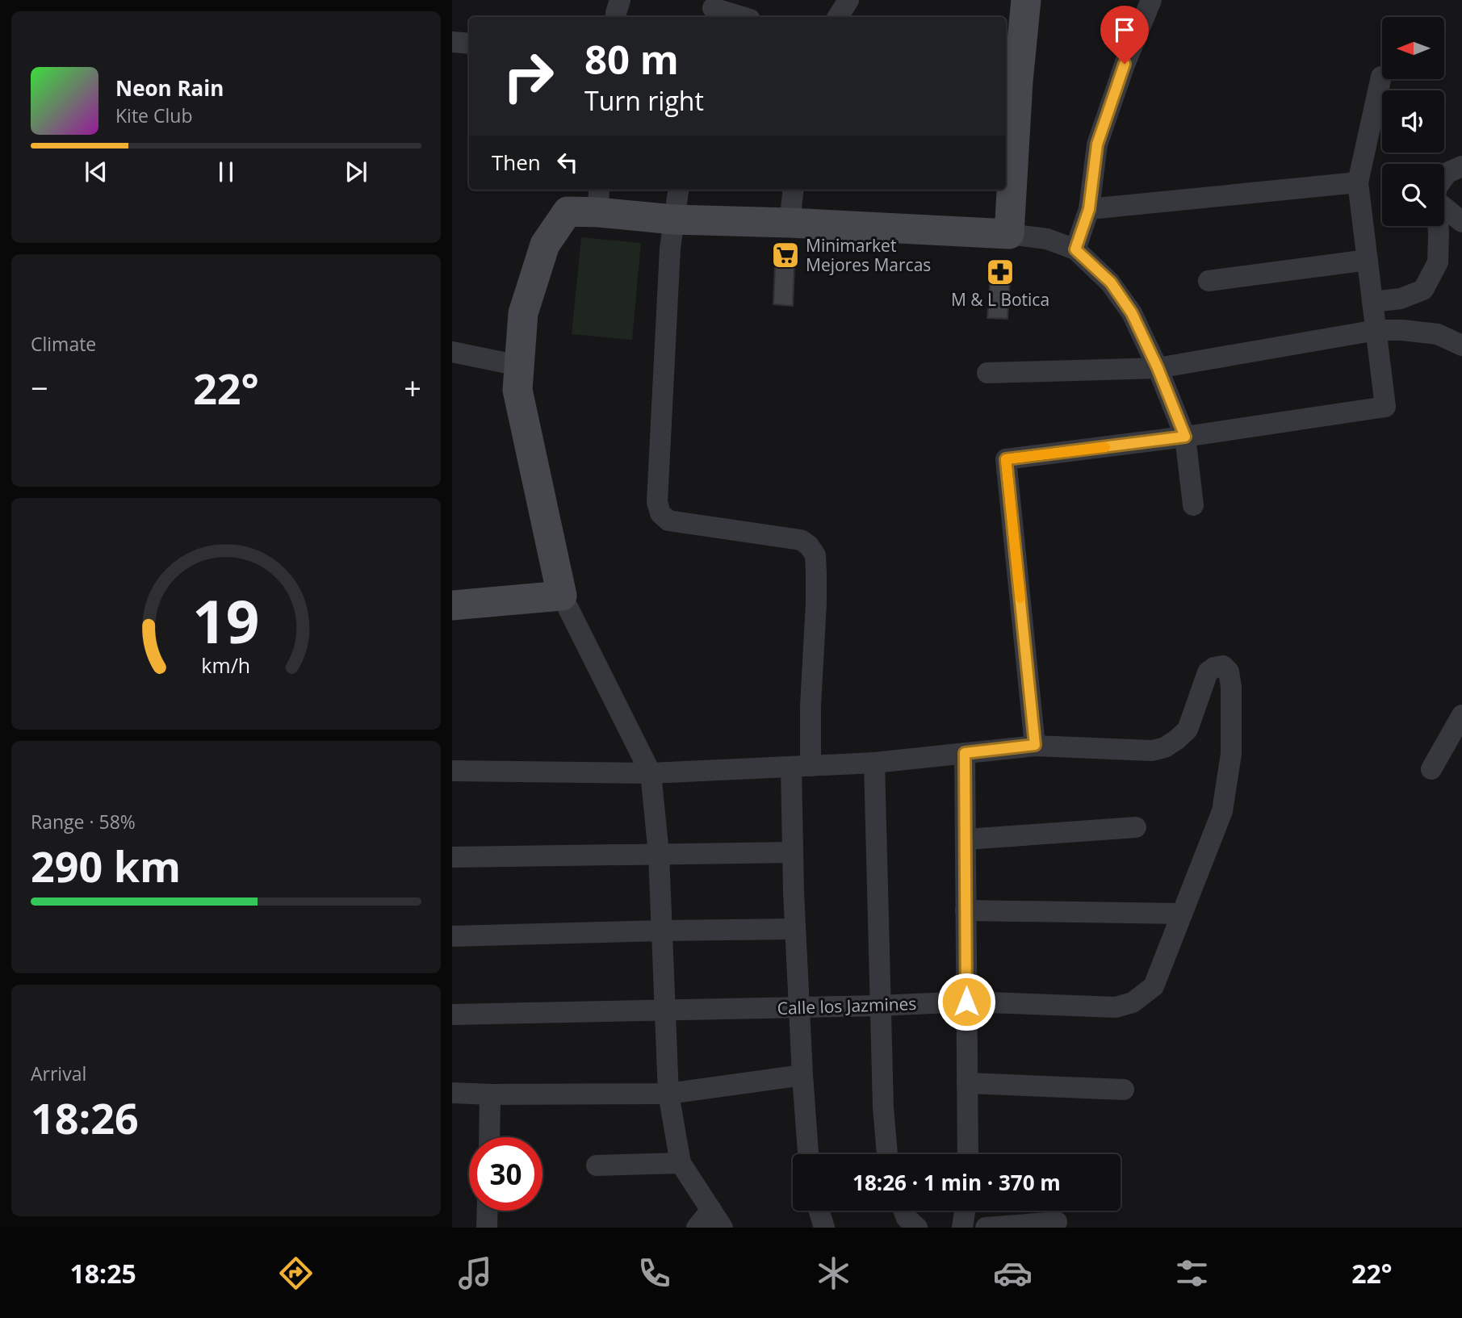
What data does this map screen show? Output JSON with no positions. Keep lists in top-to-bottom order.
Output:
{
  "streets": {
    "street": ["Calle los Jazmines"]
  },
  "places": {
    "supermarket": ["Minimarket Mejores Marcas"],
    "pharmacy": ["M & L Botica"]
  },
  "north": "left",
  "page": {
    "turn": ["80 m", "Turn right"],
    "song": ["Neon Rain", "Kite Club"],
    "then": "Then",
    "tile": [
      "Climate",
      ["Range · 58%", "290 km"],
      ["Arrival", "18:26"]
    ],
    "heat": ["−", "22°", "+"],
    "limit": "30",
    "trip": "18:26 · 1 min · 370 m",
    "tabs": ["18:25", "22°"],
    "gauge": ["19", "km/h"]
  }
}
